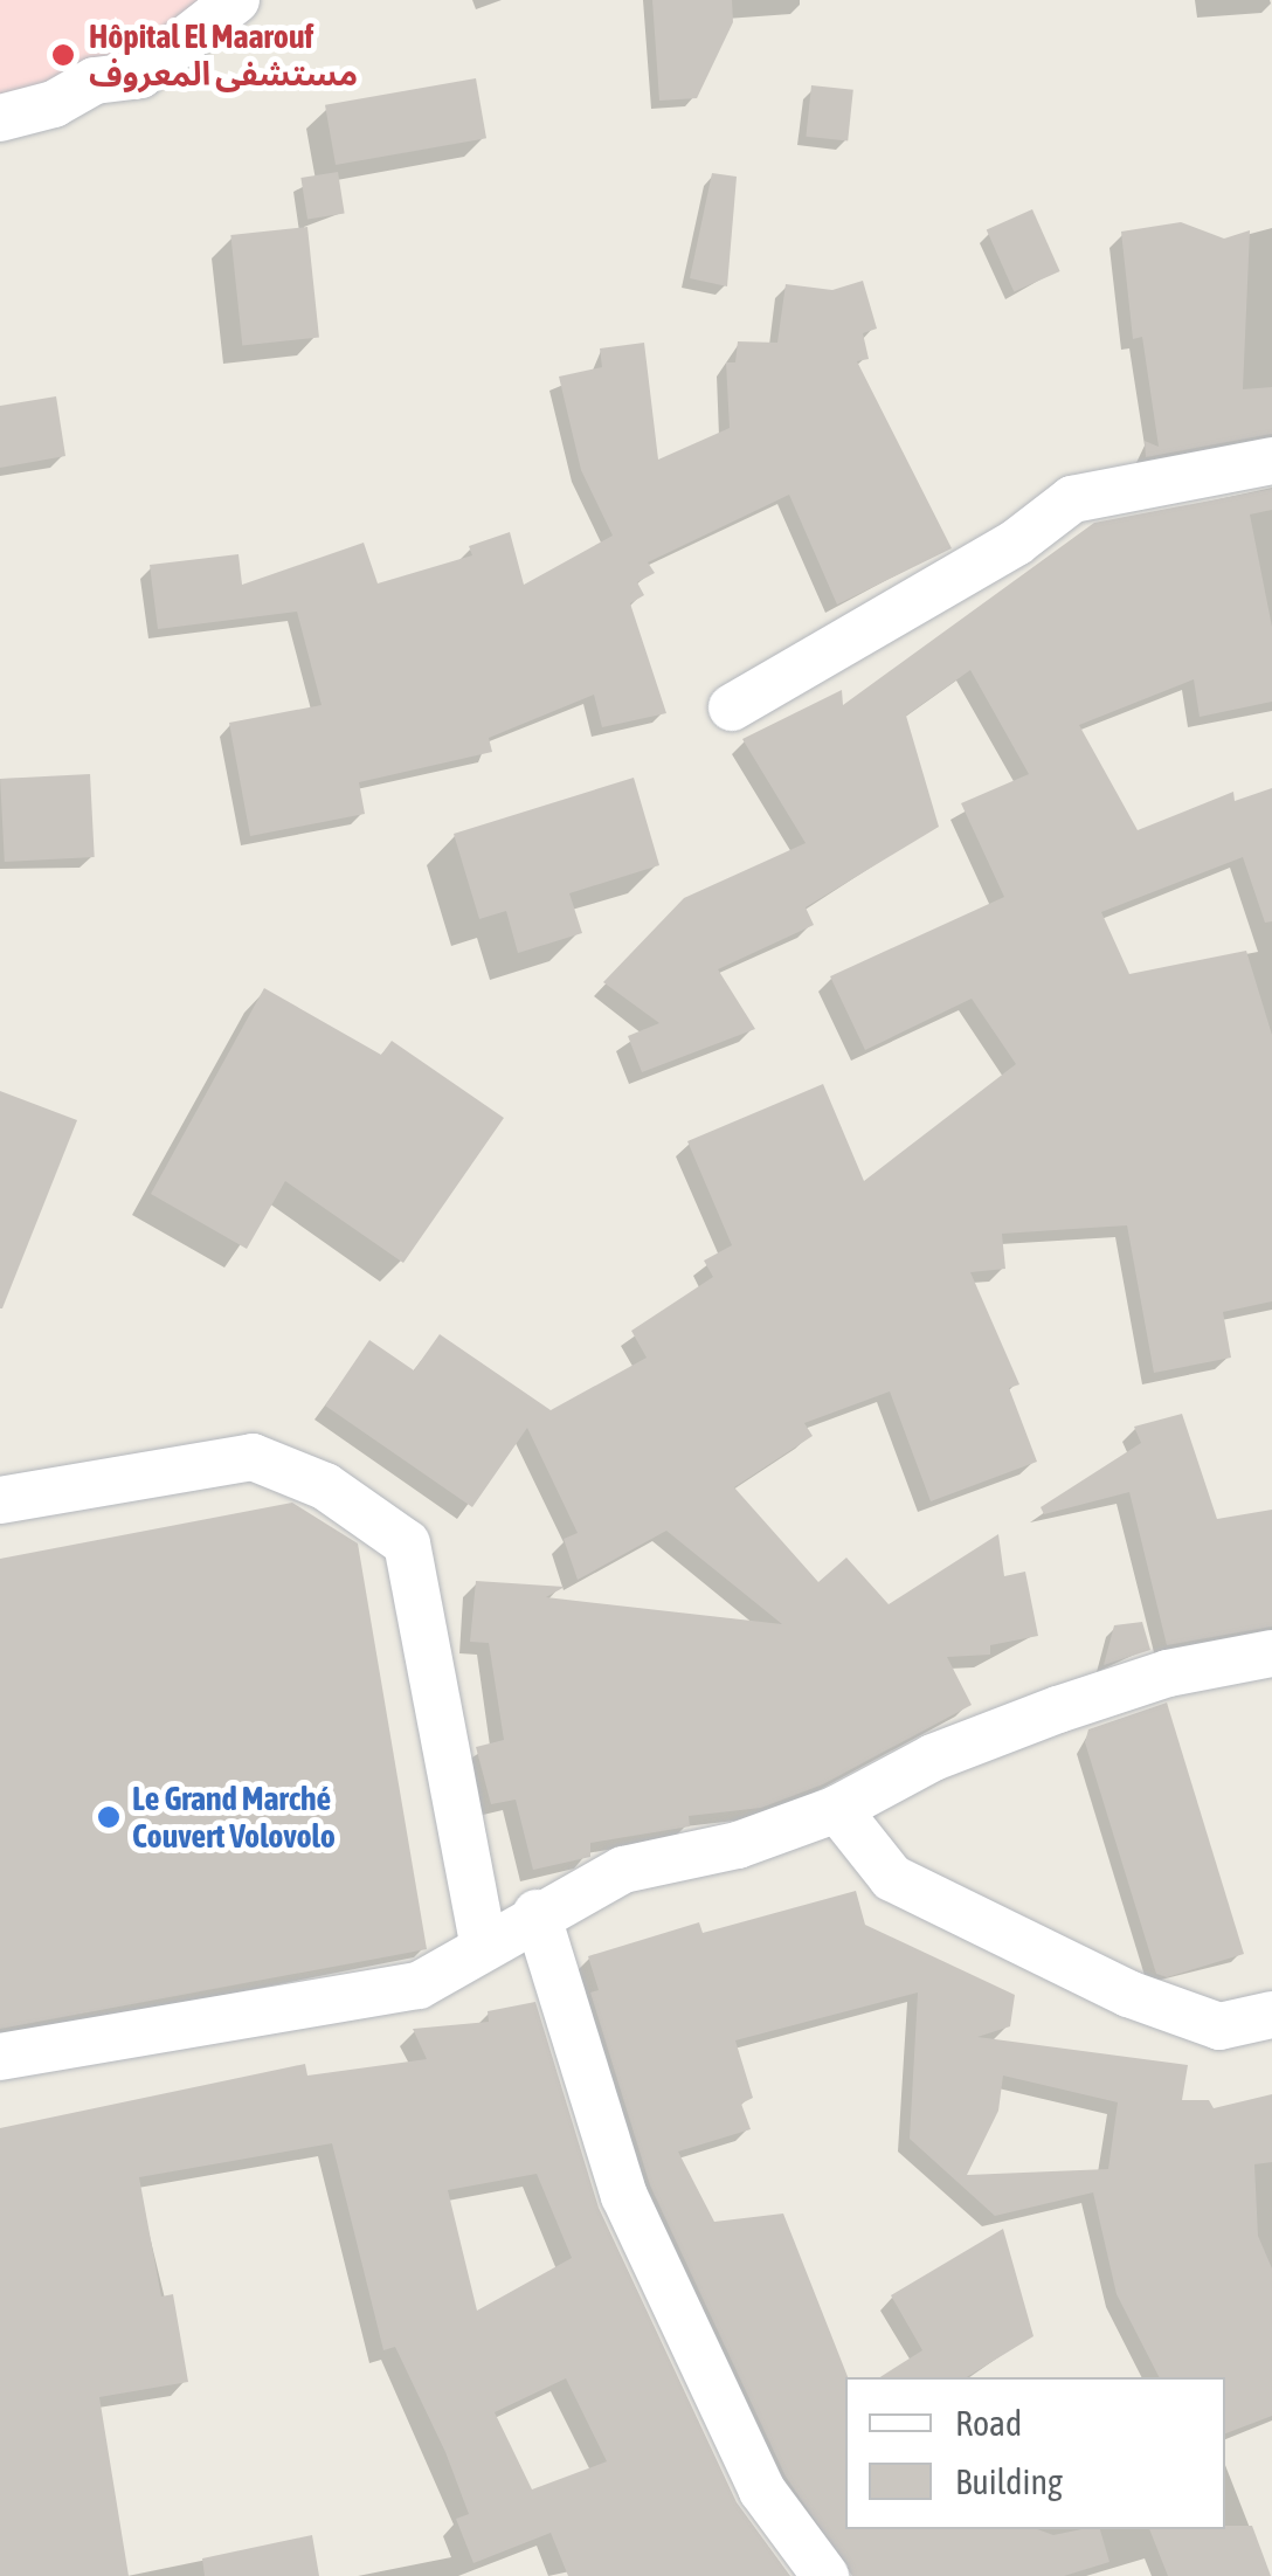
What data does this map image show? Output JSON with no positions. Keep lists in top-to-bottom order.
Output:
{
  "places": ["Hôpital El Maarouf مستشفى المعروف", "Le Grand Marché Couvert Volovolo"],
  "legend": ["Road", "Building"]
}
